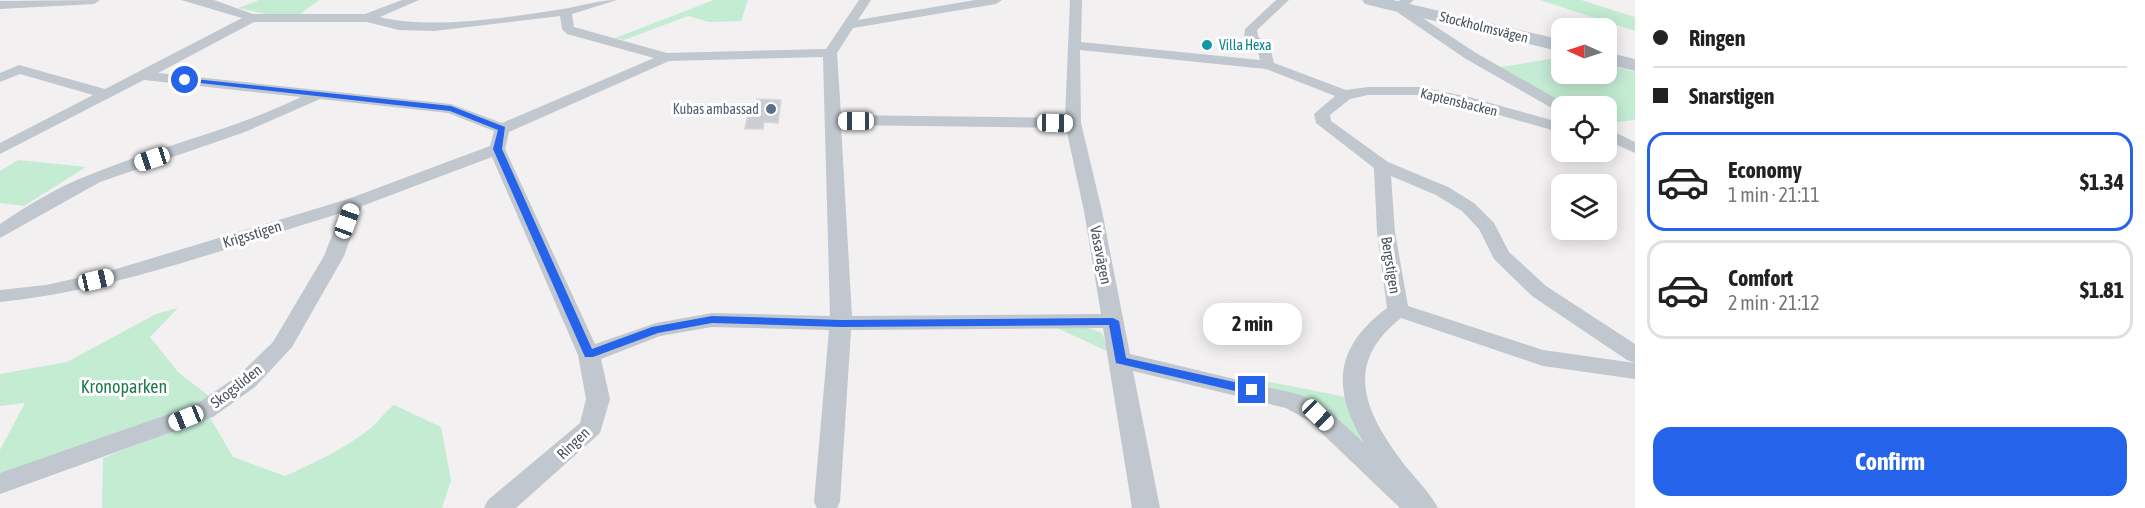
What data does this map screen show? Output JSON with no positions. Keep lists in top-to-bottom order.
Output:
{
  "streets": {
    "street": [
      "Stockholmsvägen",
      "Kaptensbacken",
      "Krigsstigen",
      "Vasavägen",
      "Bergstigen",
      "Skogsliden",
      "Ringen"
    ]
  },
  "crossings": [
    ["Kaptensbacken", "Vasavägen"],
    ["Krigsstigen", "Skogsliden"],
    ["Krigsstigen", "Ringen"]
  ],
  "parks": ["Kronoparken"],
  "places": ["Villa Hexa", "Kubas ambassad"],
  "north": "left",
  "page": {
    "banner": ["Ringen", "Snarstigen"],
    "list": [
      {
        "name": "Economy",
        "note": "1 min · 21:11",
        "value": "$1.34"
      },
      {
        "name": "Comfort",
        "note": "2 min · 21:12",
        "value": "$1.81"
      }
    ],
    "bubble": "2 min",
    "buttons": "Confirm"
  }
}
